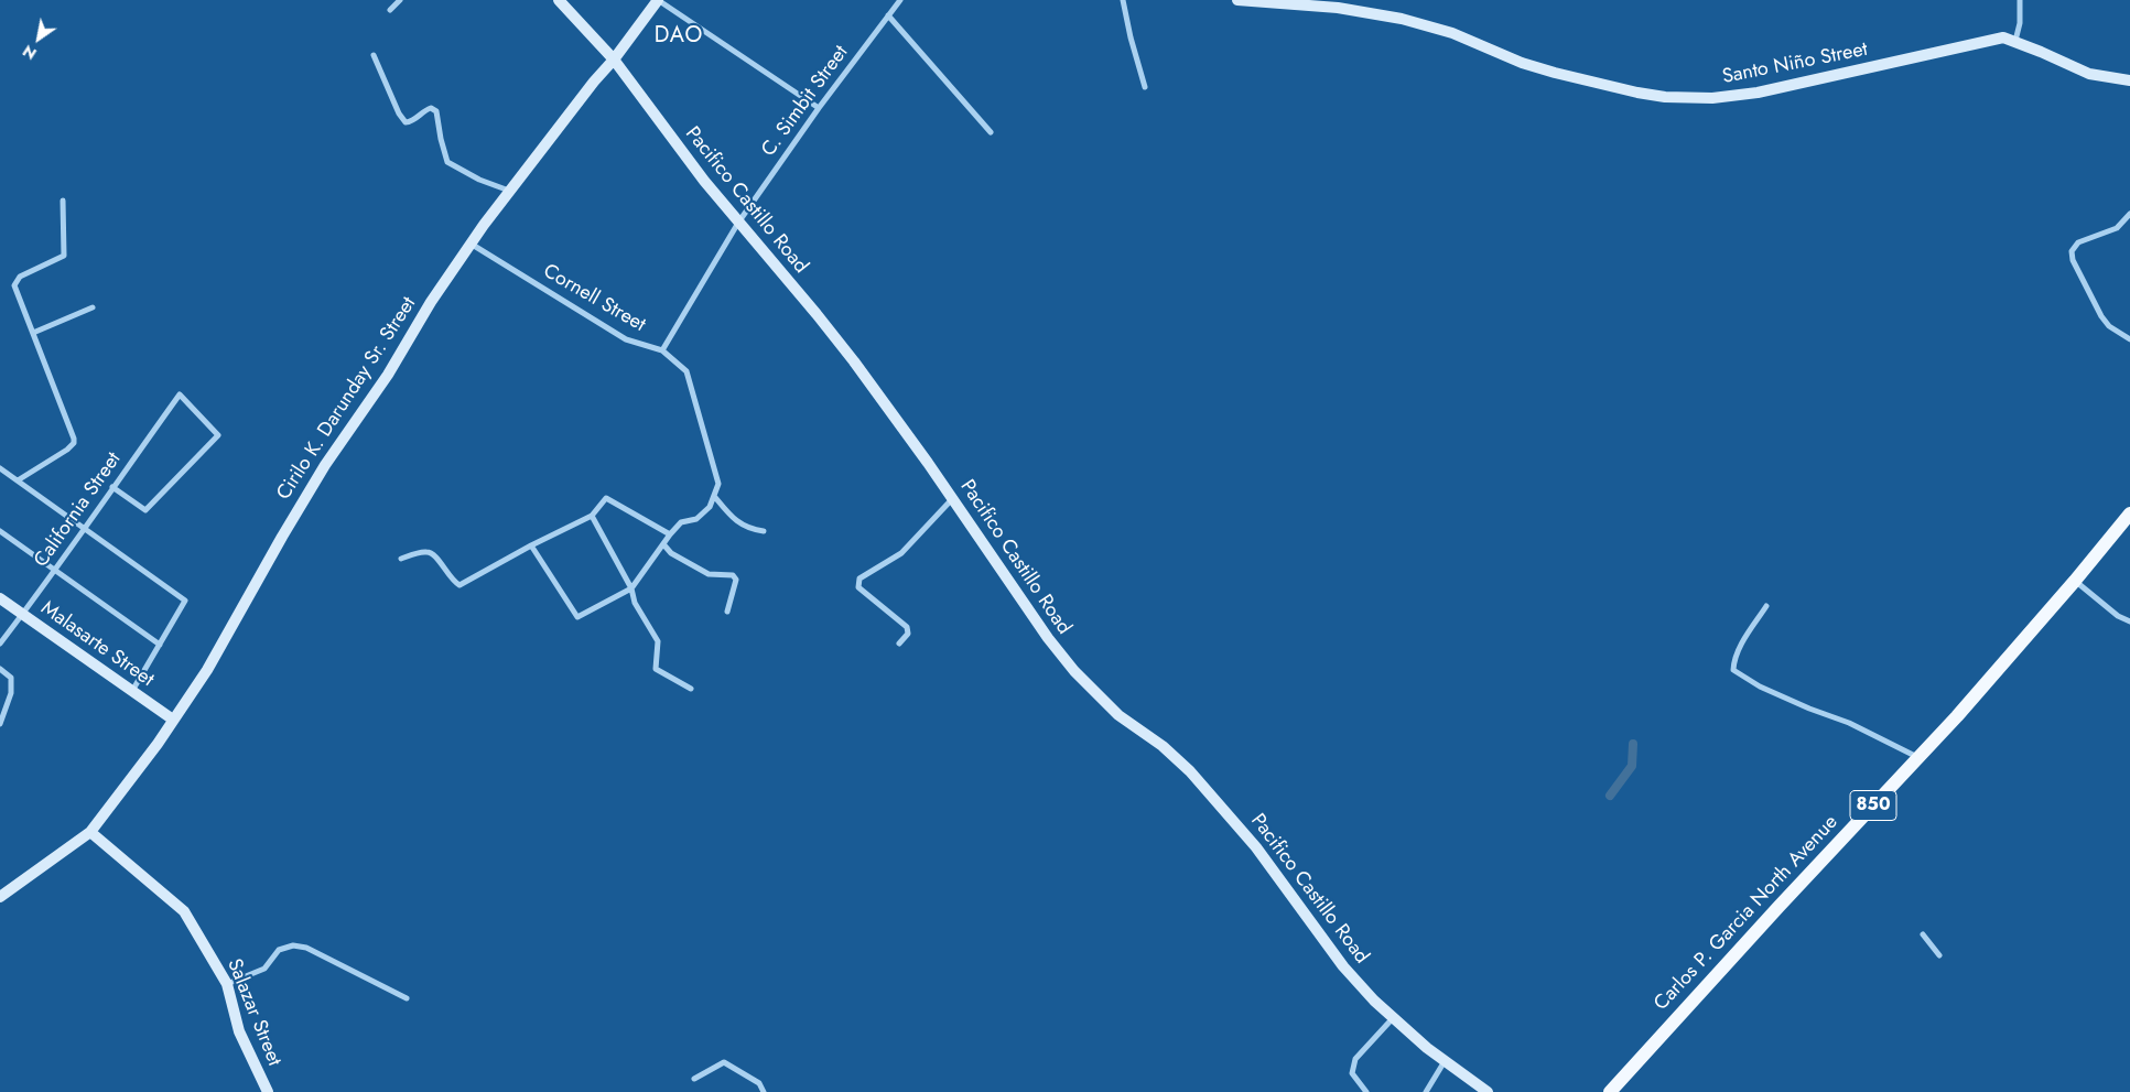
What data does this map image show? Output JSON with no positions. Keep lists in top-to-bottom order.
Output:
{
  "streets": {
    "main road": [
      "Santo Niño Street",
      "Pacifico Castillo Road",
      "Cirilo K. Darunday Sr. Street",
      "Malasarte Street",
      "850",
      "Carlos P. Garcia North Avenue",
      "Salazar Street"
    ],
    "street": ["C. Simbit Street", "Cornell Street", "California Street"]
  },
  "crossings": [
    ["C. Simbit Street", "Pacifico Castillo Road"],
    ["C. Simbit Street", "Cornell Street"],
    ["Pacifico Castillo Road", "Cornell Street"],
    ["Pacifico Castillo Road", "Cirilo K. Darunday Sr. Street"],
    ["Cornell Street", "Cirilo K. Darunday Sr. Street"],
    ["Cirilo K. Darunday Sr. Street", "Malasarte Street"],
    ["Cirilo K. Darunday Sr. Street", "Salazar Street"],
    ["California Street", "Malasarte Street"]
  ],
  "districts": ["DAO"],
  "north": "bottom left"
}
